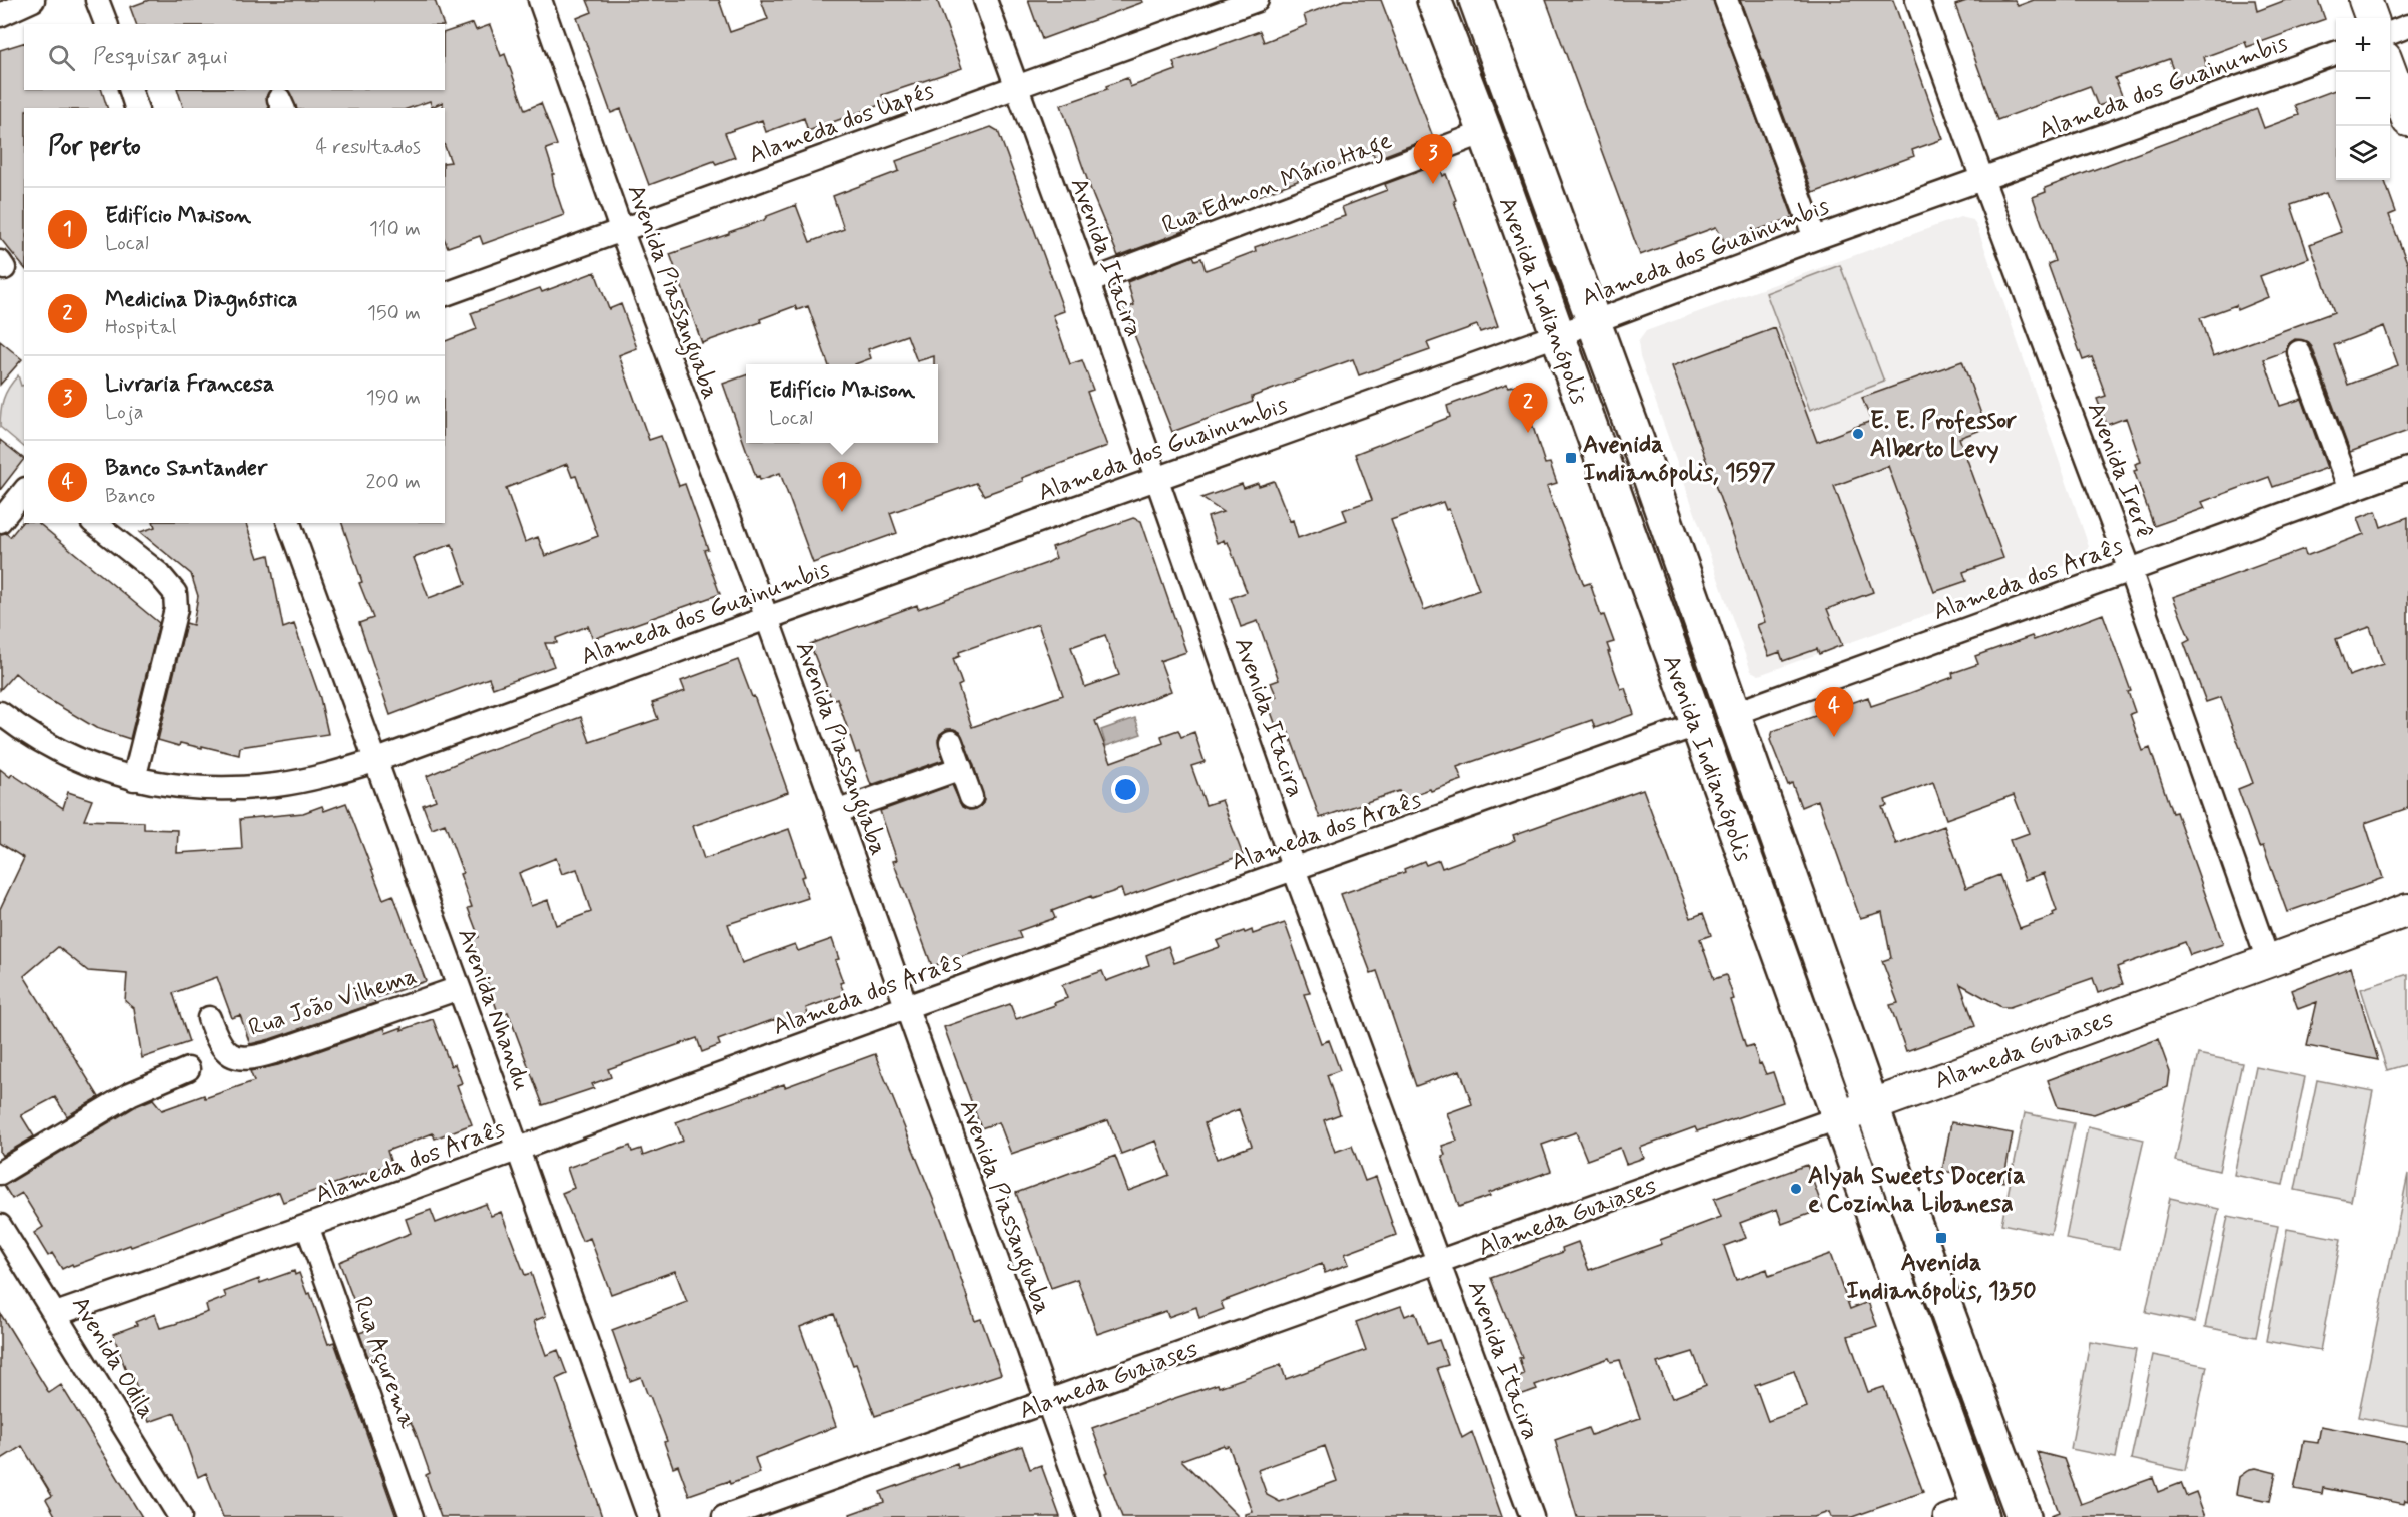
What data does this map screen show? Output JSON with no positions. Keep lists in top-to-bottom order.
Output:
{
  "streets": {
    "main road": ["Avenida Indianópolis"],
    "street": [
      "Alameda dos Guainumbis",
      "Alameda dos Uapés",
      "Rua Edmon Mário Hage",
      "Avenida Itacira",
      "Avenida Piassanguaba",
      "Avenida Irerê",
      "Alameda dos Araês",
      "Rua João Vilhema",
      "Avenida Nhandu",
      "Alameda Guaiases",
      "Avenida Odila",
      "Rua Açurema"
    ]
  },
  "crossings": [
    ["Alameda dos Guainumbis", "Avenida Itacira"],
    ["Alameda dos Guainumbis", "Avenida Piassanguaba"],
    ["Alameda dos Guainumbis", "Avenida Indianópolis"],
    ["Alameda dos Guainumbis", "Avenida Irerê"],
    ["Alameda dos Guainumbis", "Avenida Nhandu"],
    ["Alameda dos Uapés", "Avenida Itacira"],
    ["Alameda dos Uapés", "Avenida Piassanguaba"],
    ["Rua Edmon Mário Hage", "Avenida Itacira"],
    ["Rua Edmon Mário Hage", "Avenida Indianópolis"],
    ["Avenida Itacira", "Alameda dos Araês"],
    ["Avenida Itacira", "Alameda Guaiases"],
    ["Avenida Piassanguaba", "Alameda dos Araês"],
    ["Avenida Piassanguaba", "Alameda Guaiases"],
    ["Avenida Indianópolis", "Alameda dos Araês"],
    ["Avenida Indianópolis", "Alameda Guaiases"],
    ["Avenida Irerê", "Alameda dos Araês"],
    ["Avenida Irerê", "Alameda Guaiases"],
    ["Alameda dos Araês", "Avenida Nhandu"],
    ["Alameda dos Araês", "Avenida Odila"],
    ["Alameda dos Araês", "Rua Açurema"],
    ["Rua João Vilhema", "Avenida Nhandu"]
  ],
  "places": {
    "other": ["E. E. Professor Alberto Levy", "Alyah Sweets Doceria e Cozinha Libanesa"],
    "transit": ["Avenida Indianópolis, 1597", "Avenida Indianópolis, 1350"]
  },
  "page": {
    "map_buttons": ["+", "−"],
    "search": "Pesquisar aqui",
    "heading": ["Por perto", "4 resultados"],
    "pins": [
      "3",
      "2",
      "1",
      "4"
    ],
    "list": [
      {
        "mark": "1",
        "name": "Edifício Maison",
        "note": "Local",
        "value": "110 m"
      },
      {
        "mark": "2",
        "name": "Medicina Diagnóstica",
        "note": "Hospital",
        "value": "150 m"
      },
      {
        "mark": "3",
        "name": "Livraria Francesa",
        "note": "Loja",
        "value": "190 m"
      },
      {
        "mark": "4",
        "name": "Banco Santander",
        "note": "Banco",
        "value": "200 m"
      }
    ],
    "popup": ["Edifício Maison", "Local"]
  }
}
